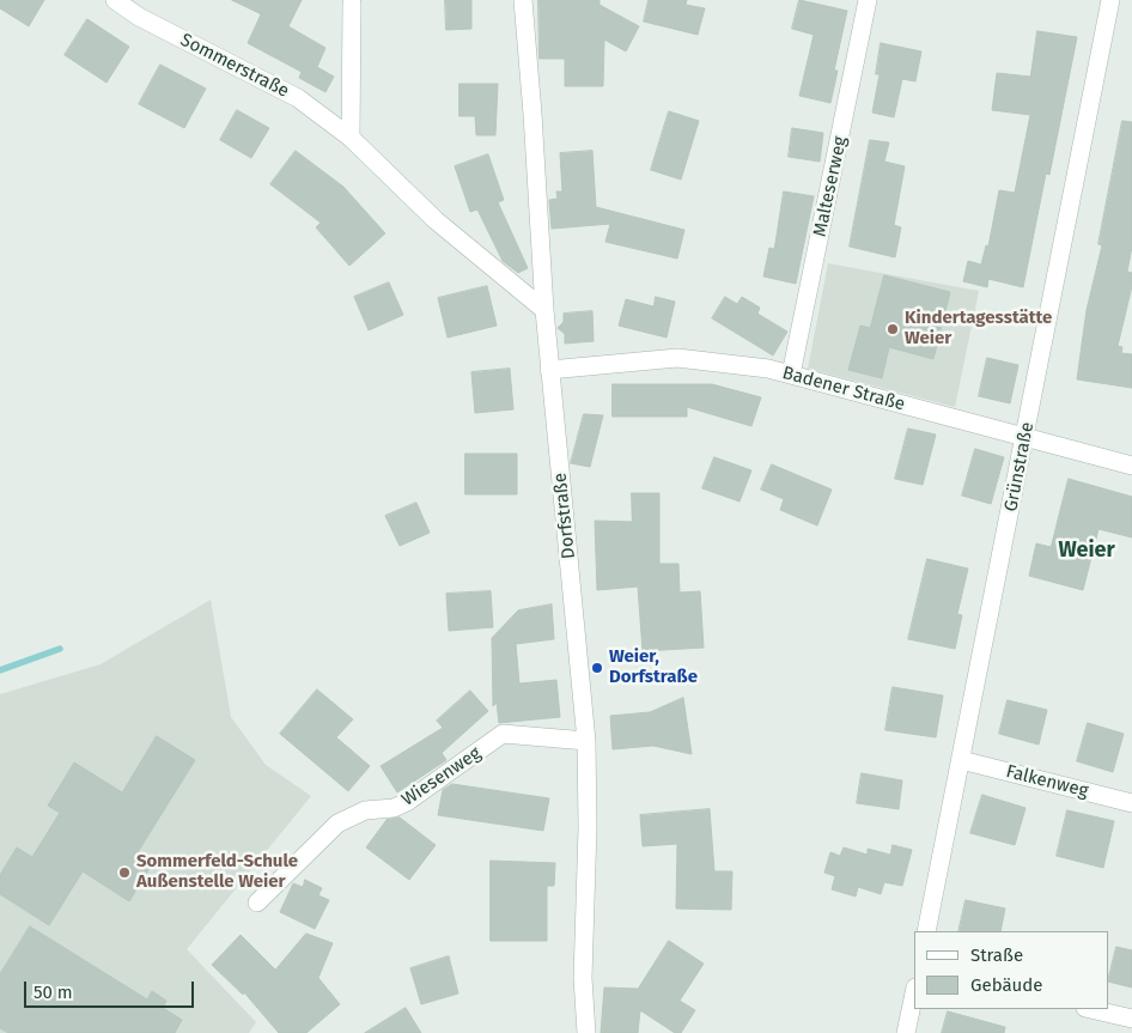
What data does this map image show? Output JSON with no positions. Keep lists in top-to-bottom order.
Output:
{
  "streets": {
    "street": [
      "Sommerstraße",
      "Malteserweg",
      "Badener Straße",
      "Grünstraße",
      "Dorfstraße",
      "Wiesenweg",
      "Falkenweg"
    ]
  },
  "crossings": [
    ["Sommerstraße", "Dorfstraße"],
    ["Malteserweg", "Badener Straße"],
    ["Badener Straße", "Grünstraße"],
    ["Badener Straße", "Dorfstraße"],
    ["Grünstraße", "Falkenweg"],
    ["Dorfstraße", "Wiesenweg"]
  ],
  "districts": ["Weier"],
  "places": ["Kindertagesstätte Weier", "Weier, Dorfstraße", "Sommerfeld-Schule Außenstelle Weier"],
  "legend": ["Straße", "Gebäude"],
  "scale_bar": "50 m"
}
